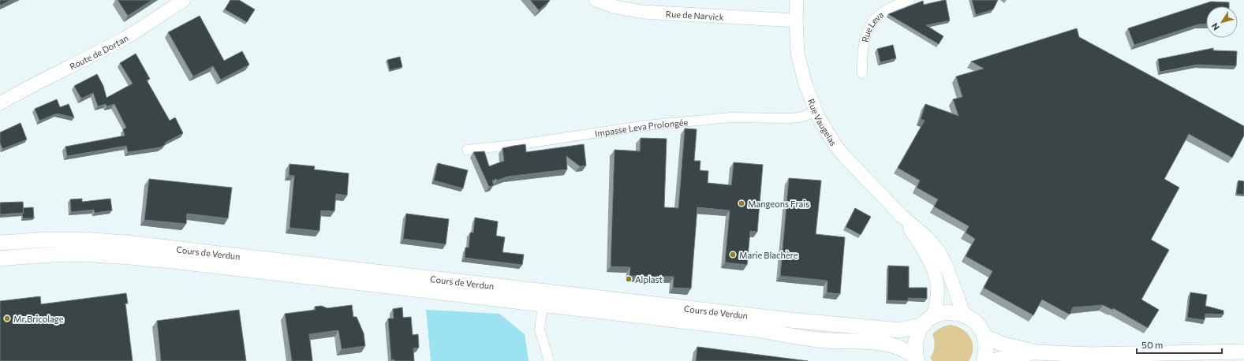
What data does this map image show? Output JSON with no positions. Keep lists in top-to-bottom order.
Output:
{
  "streets": {
    "main road": [
      "Rue de Narvick",
      "Route de Dortan",
      "Rue Vaugelas",
      "Cours de Verdun"
    ],
    "street": ["Rue Leva", "Impasse Leva Prolongée"]
  },
  "crossings": [
    ["Rue de Narvick", "Rue Vaugelas"],
    ["Rue Vaugelas", "Impasse Leva Prolongée"],
    ["Rue Vaugelas", "Cours de Verdun"]
  ],
  "places": [
    "Mangeons Frais",
    "Marie Blachère",
    "Alplast",
    "Mr.Bricolage"
  ],
  "scale_bar": "50 m",
  "north": "bottom left"
}
